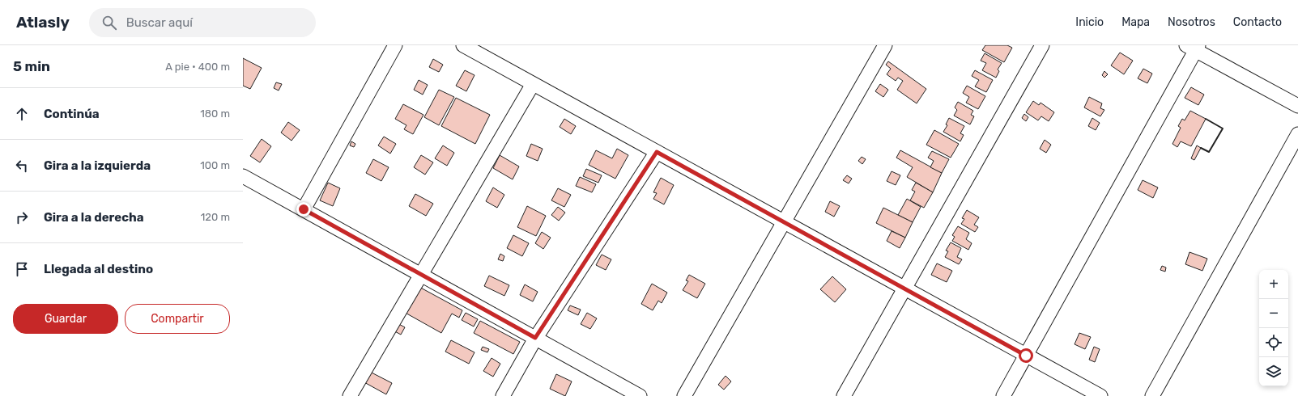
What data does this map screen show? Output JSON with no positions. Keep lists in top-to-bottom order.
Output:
{
  "page": {
    "header": "Atlasly",
    "search": "Buscar aquí",
    "nav": [
      "Inicio",
      "Mapa",
      "Nosotros",
      "Contacto"
    ],
    "heading": ["5 min", "A pie · 400 m"],
    "list": [
      ["Continúa", "180 m"],
      ["Gira a la izquierda", "100 m"],
      ["Gira a la derecha", "120 m"],
      "Llegada al destino"
    ],
    "map_buttons": ["+", "−"],
    "buttons": ["Guardar", "Compartir"]
  }
}
